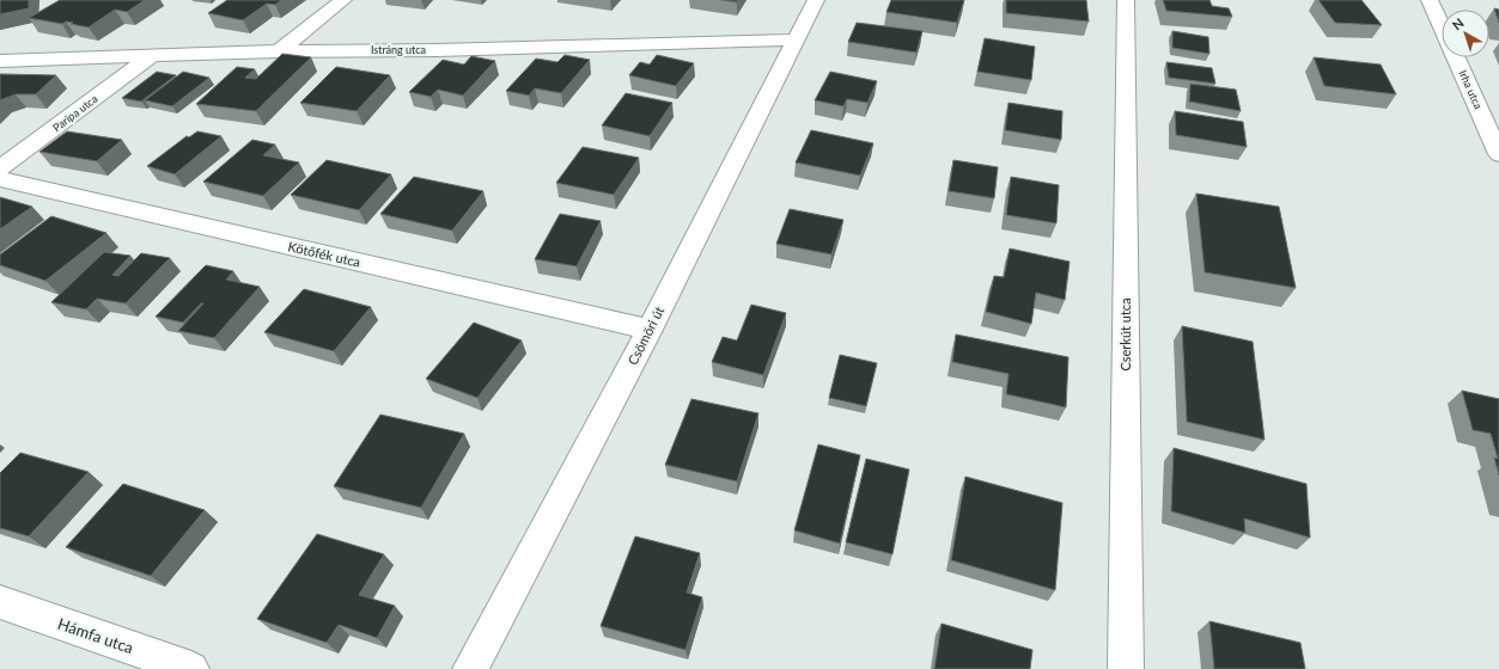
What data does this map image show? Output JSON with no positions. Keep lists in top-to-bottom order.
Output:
{
  "streets": {
    "street": [
      "Istráng utca",
      "Irha utca",
      "Paripa utca",
      "Kötőfék utca",
      "Cserkút utca",
      "Csömöri út",
      "Hámfa utca"
    ]
  },
  "crossings": [
    ["Istráng utca", "Paripa utca"],
    ["Istráng utca", "Csömöri út"],
    ["Kötőfék utca", "Csömöri út"]
  ],
  "north": "top left"
}
